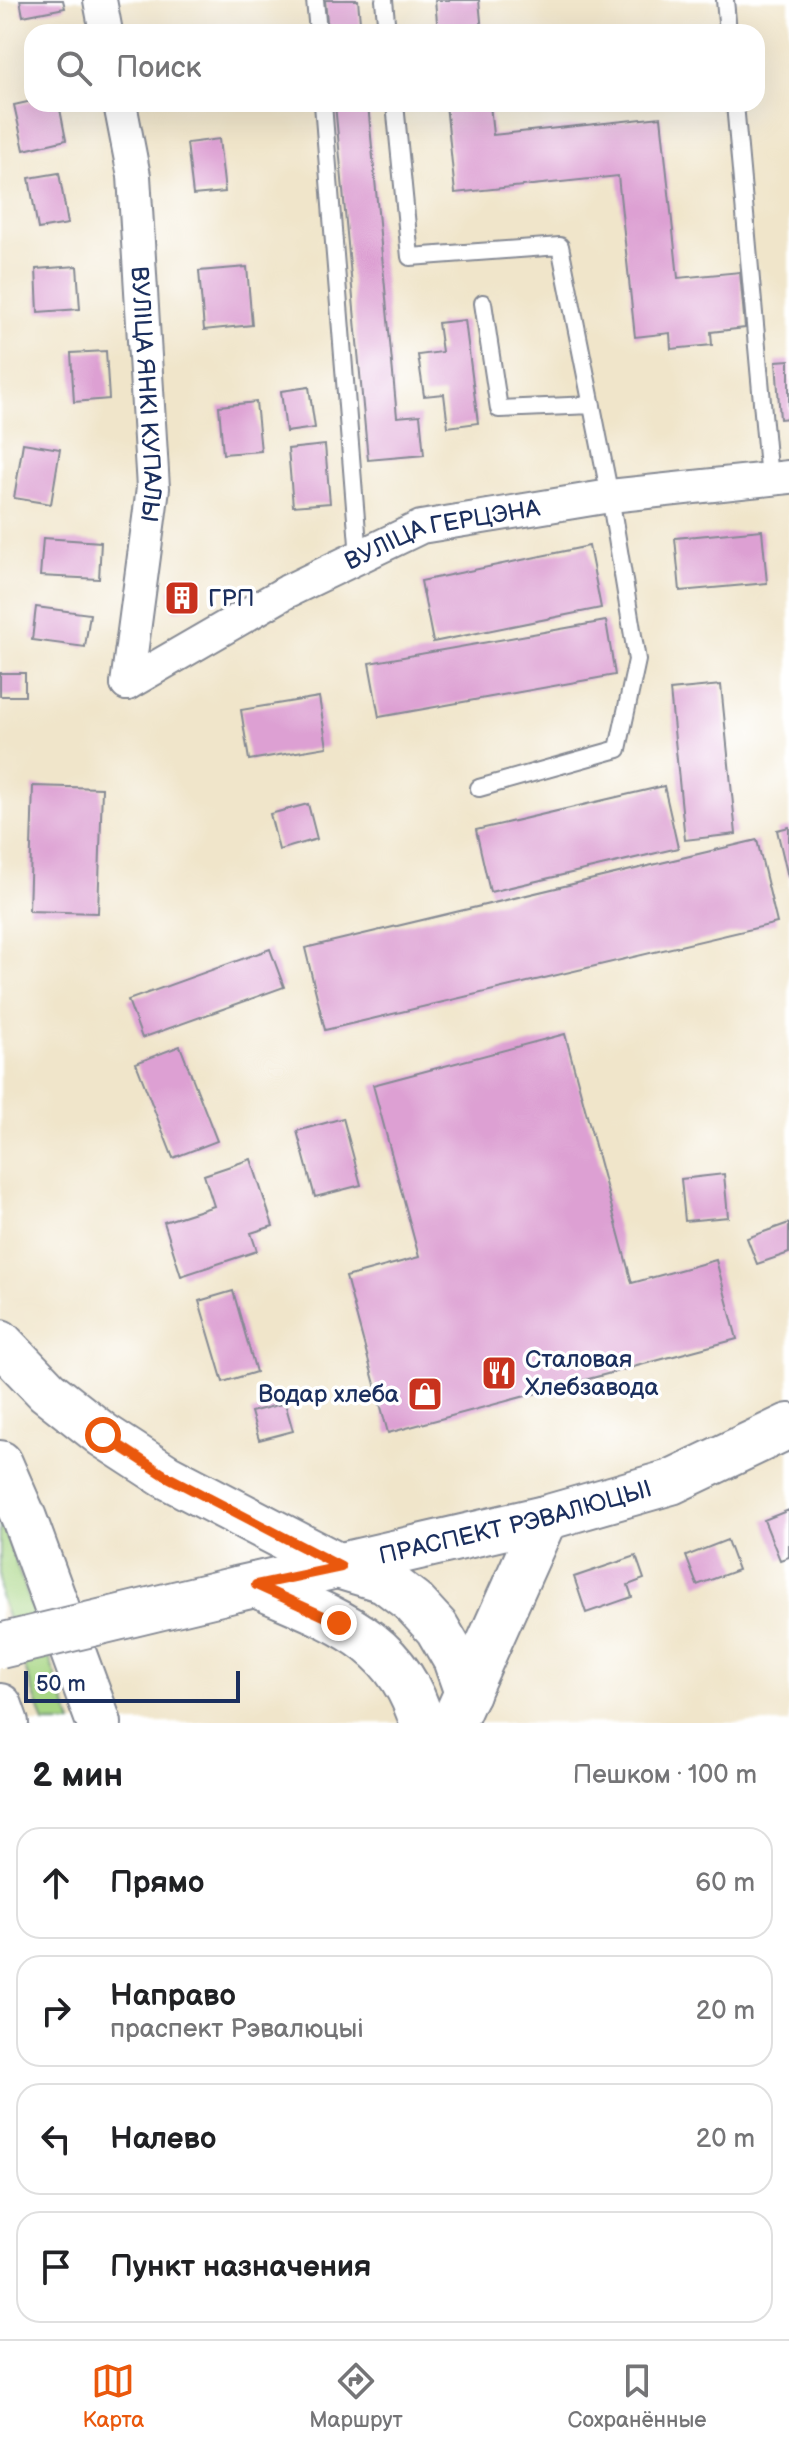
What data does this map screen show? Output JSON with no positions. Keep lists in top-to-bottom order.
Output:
{
  "streets": {
    "main road": ["ПРАСПЕКТ РЭВАЛЮЦЫІ"],
    "street": ["ВУЛІЦА ЯНКІ КУПАЛЫ", "ВУЛІЦА ГЕРЦЭНА"]
  },
  "crossings": [
    ["ВУЛІЦА ЯНКІ КУПАЛЫ", "ВУЛІЦА ГЕРЦЭНА"]
  ],
  "places": {
    "building": ["ГРП"],
    "restaurant": ["Сталовая Хлебзавода"],
    "shop": ["Водар хлеба"]
  },
  "scale_bar": "50 m",
  "page": {
    "search": "Поиск",
    "scale": "50 m",
    "heading": ["2 мин", "Пешком · 100 m"],
    "list": [
      ["Прямо", "60 m"],
      ["Направо", "праспект Рэвалюцыі", "20 m"],
      ["Налево", "20 m"],
      "Пункт назначения"
    ],
    "nav": ["Карта", "Маршрут", "Сохранённые"]
  }
}
